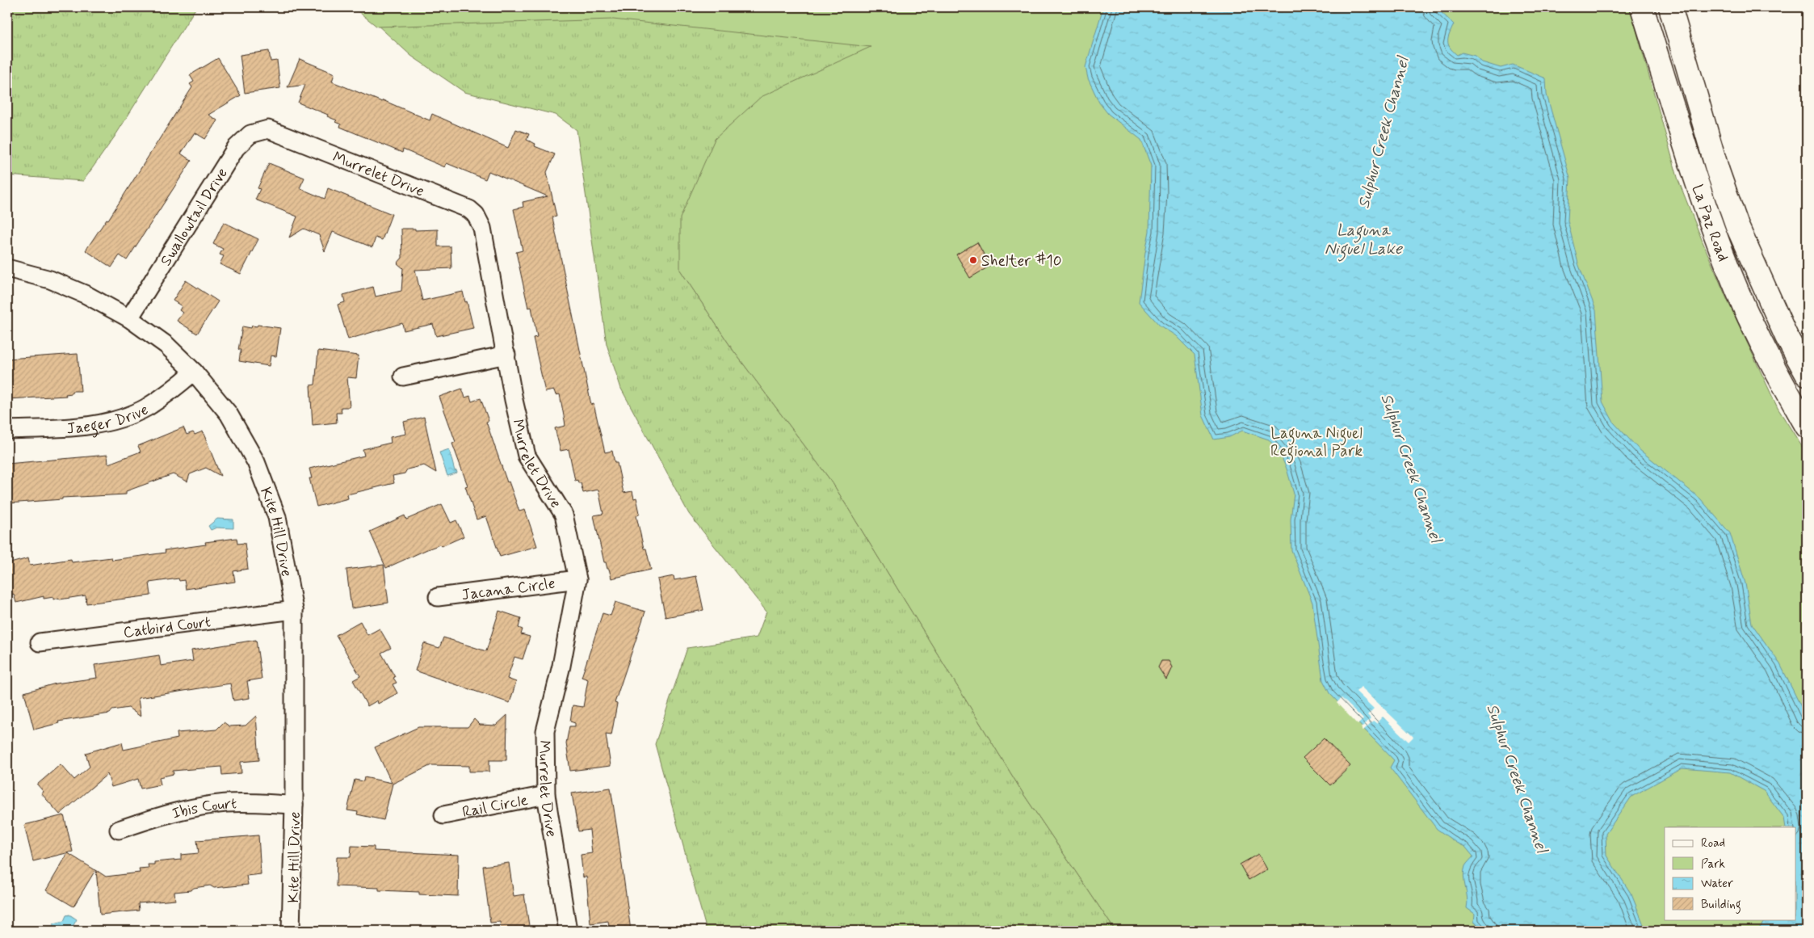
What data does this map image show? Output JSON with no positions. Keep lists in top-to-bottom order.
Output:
{
  "streets": {
    "main road": ["La Paz Road"],
    "street": [
      "Murrelet Drive",
      "Swallowtail Drive",
      "Jaeger Drive",
      "Kite Hill Drive",
      "Jacana Circle",
      "Catbird Court",
      "Rail Circle",
      "Ibis Court"
    ]
  },
  "crossings": [
    ["Murrelet Drive", "Swallowtail Drive"],
    ["Murrelet Drive", "Jacana Circle"],
    ["Murrelet Drive", "Rail Circle"],
    ["Swallowtail Drive", "Kite Hill Drive"],
    ["Jaeger Drive", "Kite Hill Drive"],
    ["Kite Hill Drive", "Catbird Court"],
    ["Kite Hill Drive", "Ibis Court"]
  ],
  "water": ["Sulphur Creek Channel", "Laguna Niguel Lake"],
  "parks": ["Laguna Niguel Regional Park"],
  "places": ["Shelter #10"],
  "legend": [
    "Road",
    "Park",
    "Water",
    "Building"
  ]
}
